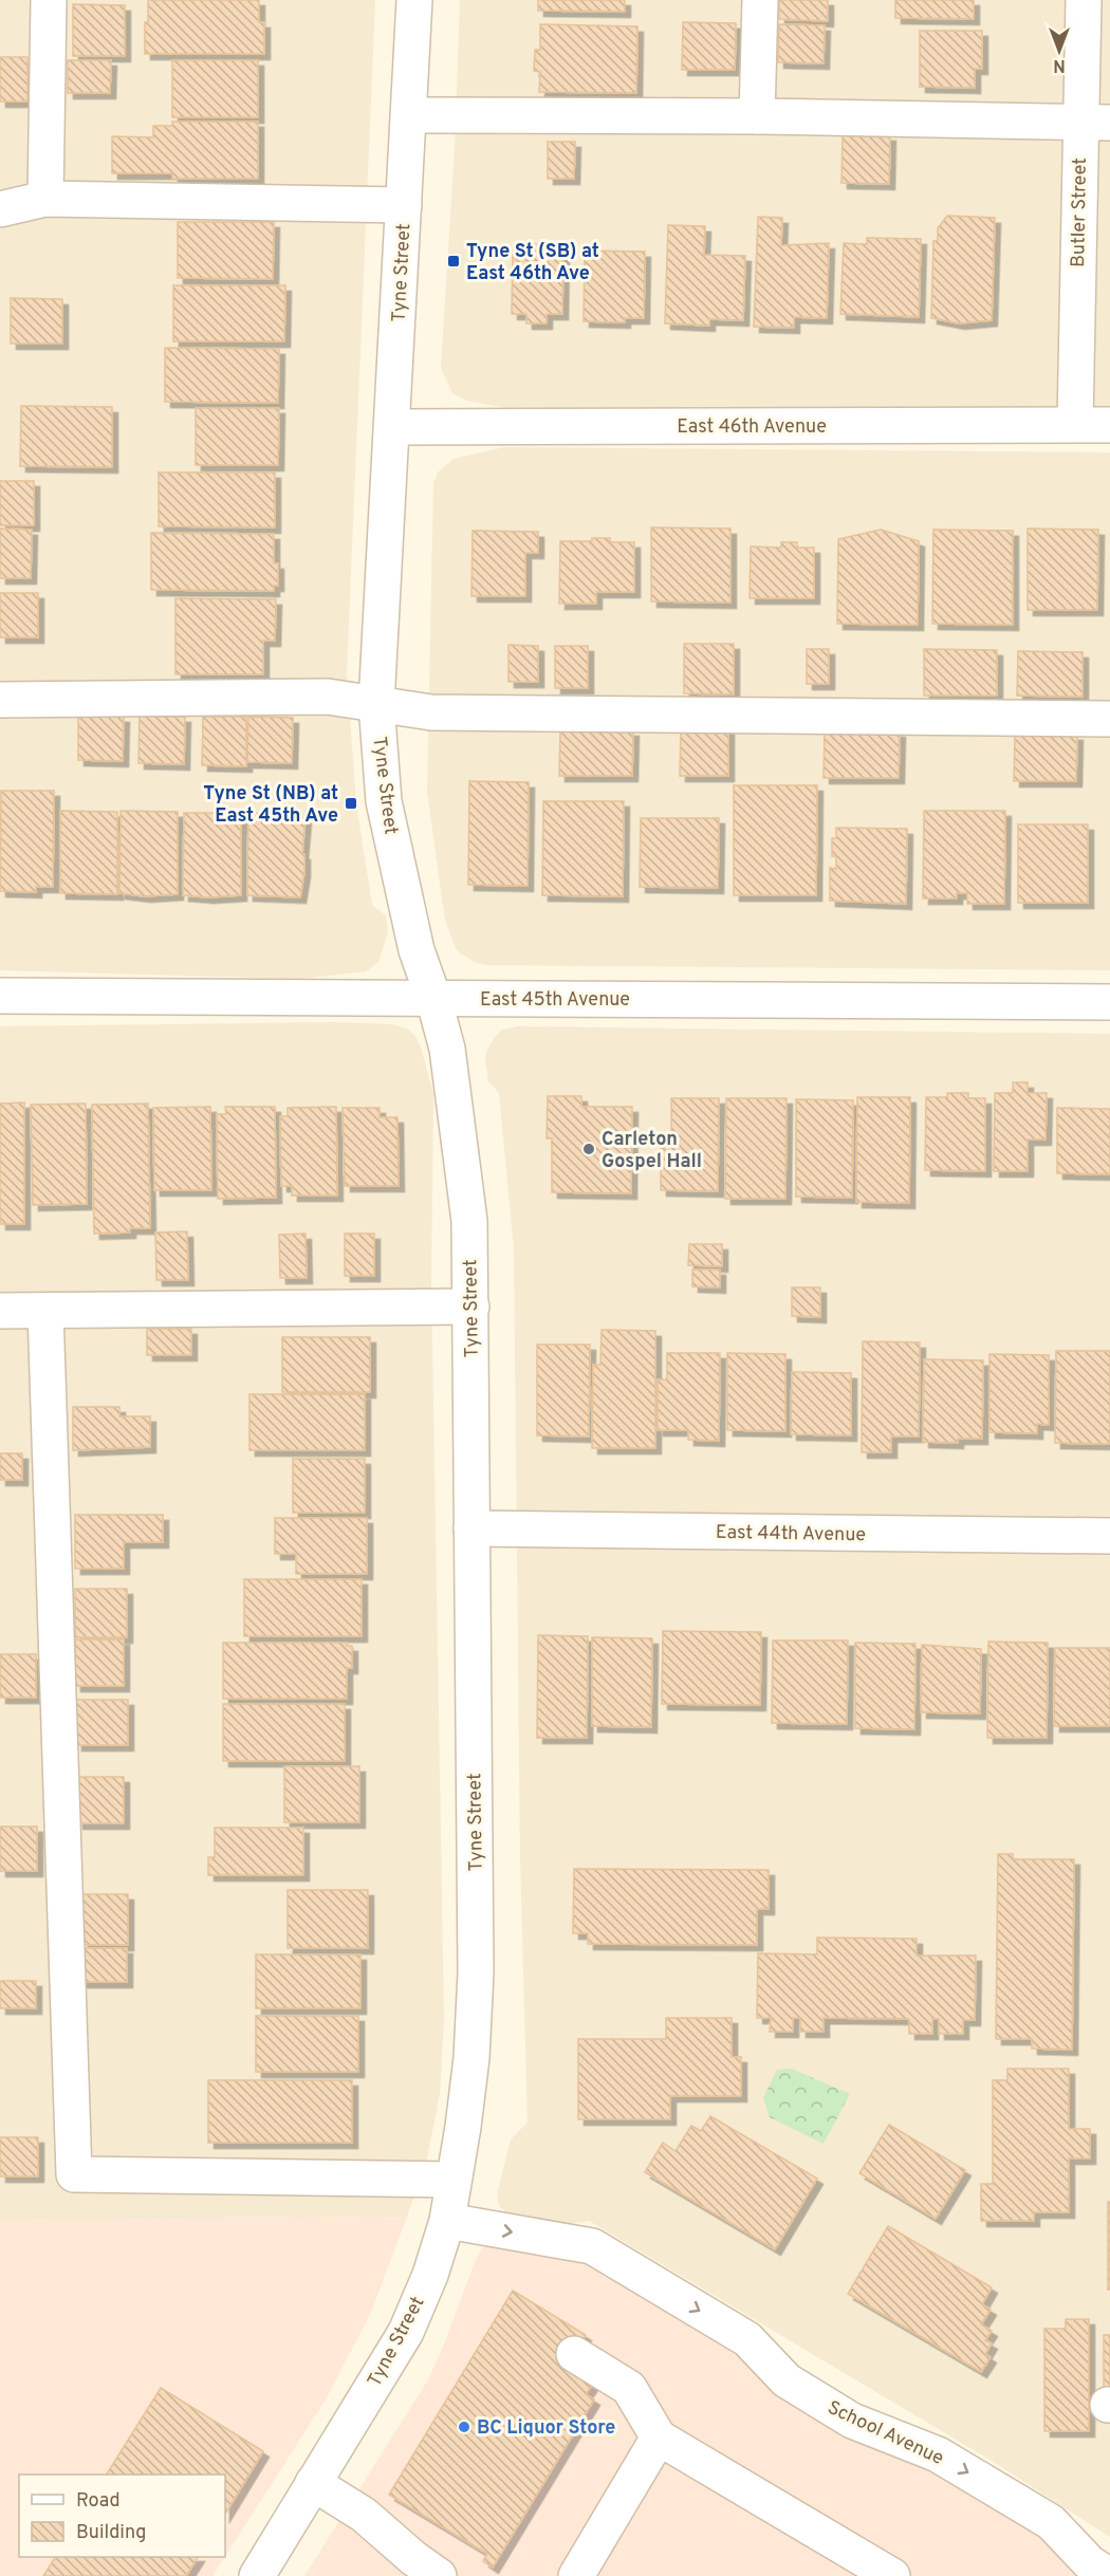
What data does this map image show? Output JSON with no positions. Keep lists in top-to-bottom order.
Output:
{
  "streets": {
    "street": [
      "Butler Street",
      "Tyne Street",
      "East 46th Avenue",
      "East 45th Avenue",
      "East 44th Avenue",
      "School Avenue"
    ]
  },
  "crossings": [
    ["Butler Street", "East 46th Avenue"],
    ["Tyne Street", "East 46th Avenue"],
    ["Tyne Street", "East 45th Avenue"],
    ["Tyne Street", "East 44th Avenue"],
    ["Tyne Street", "School Avenue"]
  ],
  "places": {
    "transit": ["Tyne St (SB) at East 46th Ave", "Tyne St (NB) at East 45th Ave"],
    "other": ["Carleton Gospel Hall", "BC Liquor Store"]
  },
  "legend": ["Road", "Building"],
  "north": "bottom"
}
